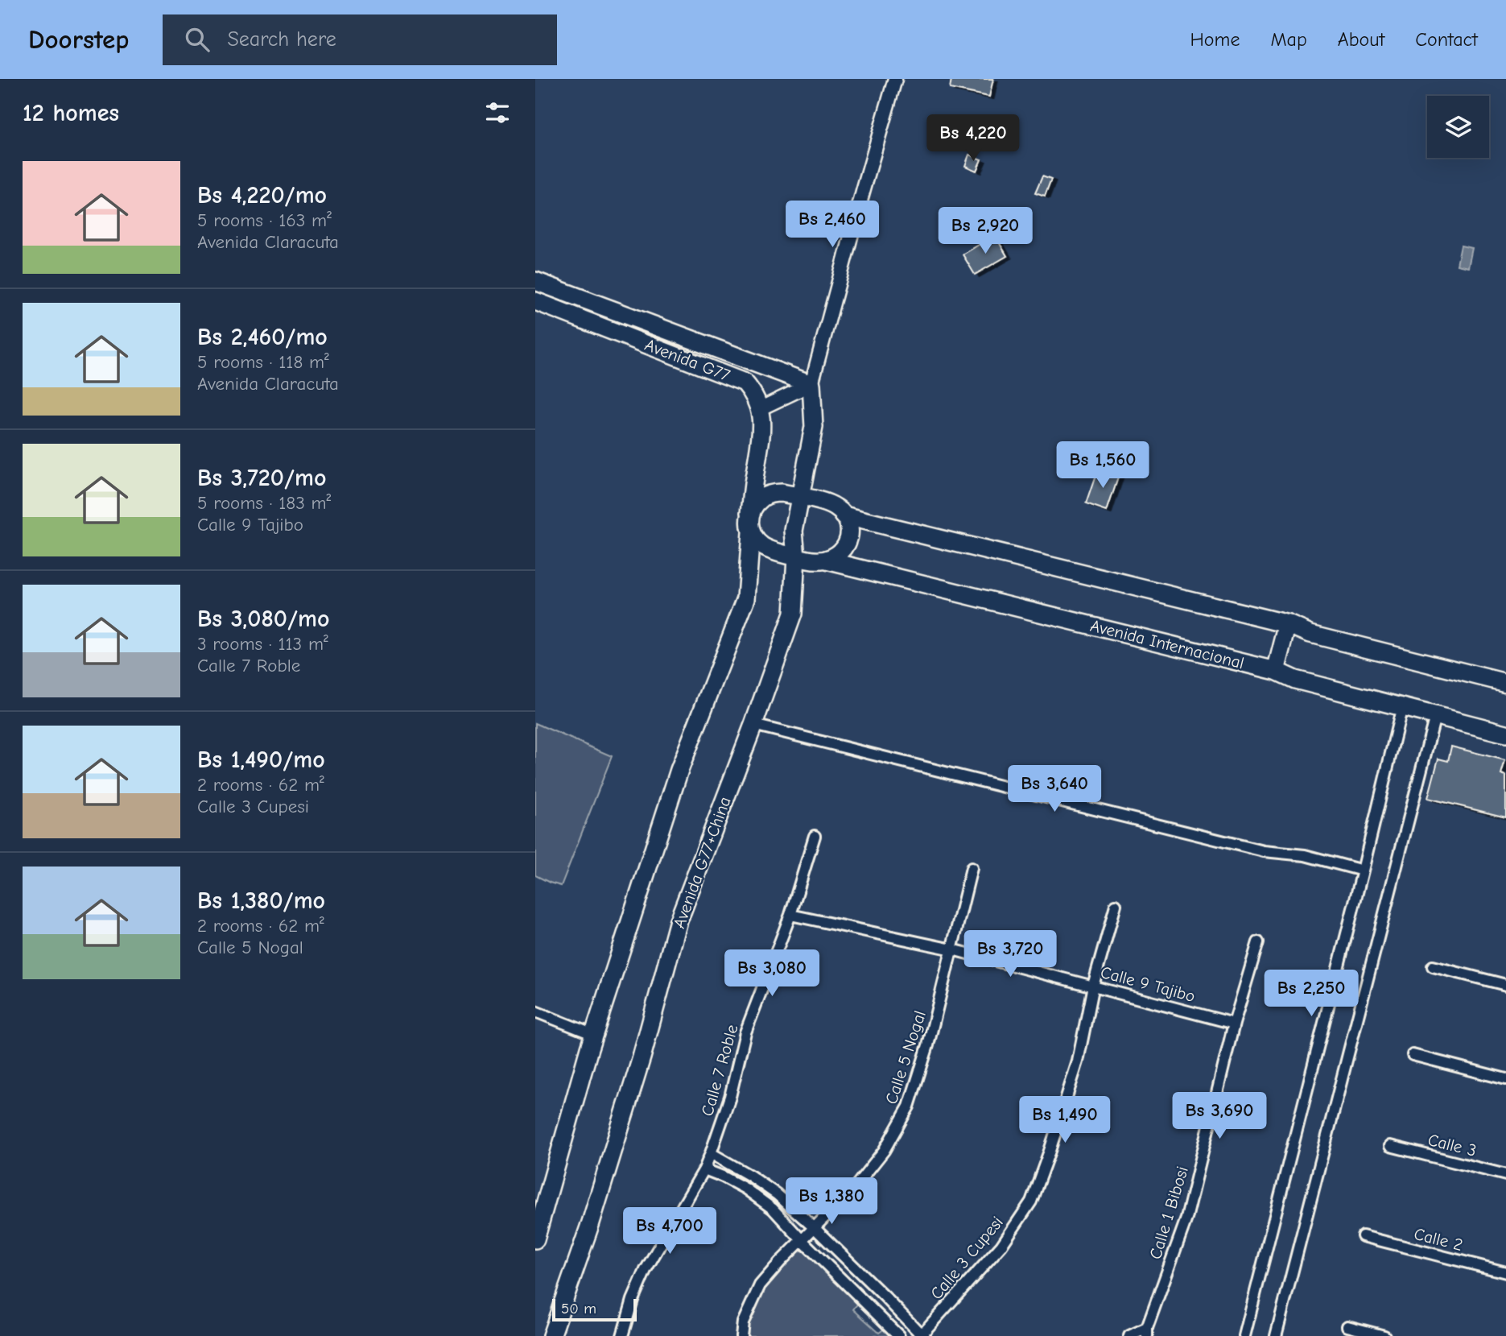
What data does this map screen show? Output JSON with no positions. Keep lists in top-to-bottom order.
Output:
{
  "streets": {
    "main road": ["Avenida G77", "Avenida Internacional", "Avenida G77+China"],
    "street": [
      "Calle 9 Tajibo",
      "Calle 5 Nogal",
      "Calle 7 Roble",
      "Calle 3",
      "Calle 1 Bibosi",
      "Calle 2",
      "Calle 3 Cupesi"
    ]
  },
  "crossings": [
    ["Avenida G77", "Avenida G77+China"],
    ["Avenida Internacional", "Avenida G77+China"],
    ["Calle 9 Tajibo", "Calle 5 Nogal"],
    ["Calle 9 Tajibo", "Calle 7 Roble"],
    ["Calle 9 Tajibo", "Calle 1 Bibosi"],
    ["Calle 9 Tajibo", "Calle 3 Cupesi"]
  ],
  "scale_bar": "50 m",
  "page": {
    "header": "Doorstep",
    "search": "Search here",
    "nav": [
      "Home",
      "Map",
      "About",
      "Contact"
    ],
    "heading": "12 homes",
    "price": [
      "Bs 4,220",
      "Bs 2,460",
      "Bs 2,920",
      "Bs 1,560",
      "Bs 3,640",
      "Bs 3,720",
      "Bs 3,080",
      "Bs 2,250",
      "Bs 3,690",
      "Bs 1,490",
      "Bs 1,380",
      "Bs 4,700"
    ],
    "list": [
      {
        "name": "Bs 4,220/mo",
        "note": "5 rooms · 163 m² · Avenida Claracuta"
      },
      {
        "name": "Bs 2,460/mo",
        "note": "5 rooms · 118 m² · Avenida Claracuta"
      },
      {
        "name": "Bs 3,720/mo",
        "note": "5 rooms · 183 m² · Calle 9 Tajibo"
      },
      {
        "name": "Bs 3,080/mo",
        "note": "3 rooms · 113 m² · Calle 7 Roble"
      },
      {
        "name": "Bs 1,490/mo",
        "note": "2 rooms · 62 m² · Calle 3 Cupesi"
      },
      {
        "name": "Bs 1,380/mo",
        "note": "2 rooms · 62 m² · Calle 5 Nogal"
      }
    ],
    "scale": "50 m"
  }
}
